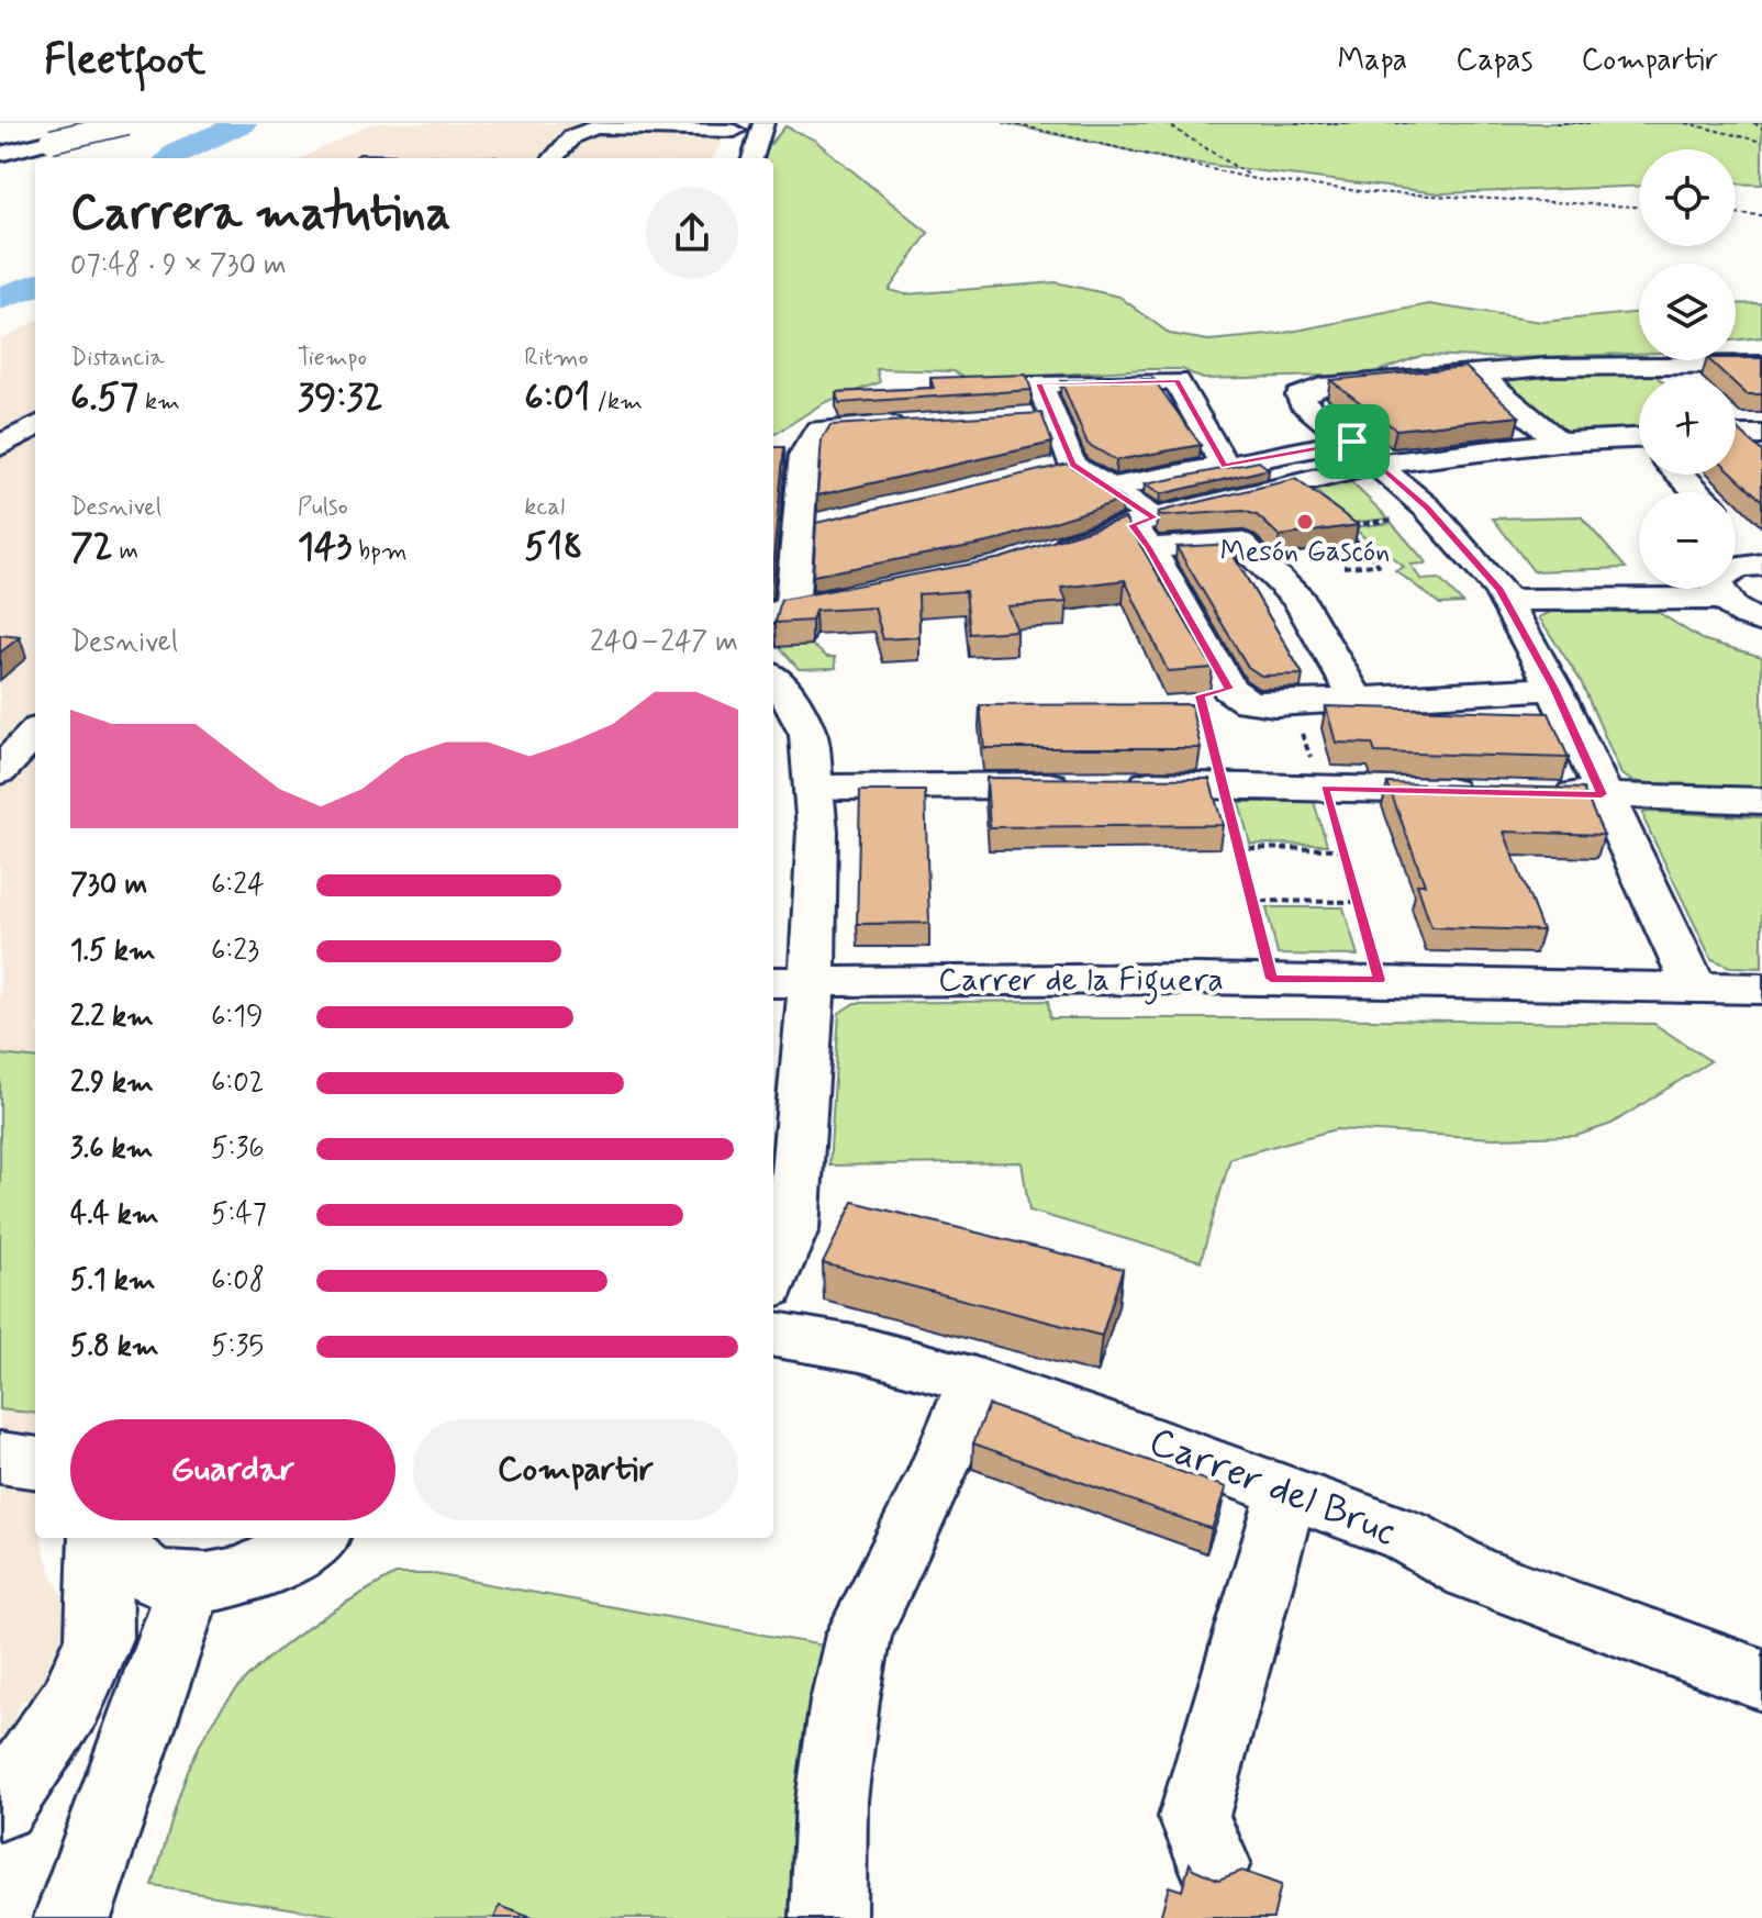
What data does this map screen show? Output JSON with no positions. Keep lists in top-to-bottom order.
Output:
{
  "streets": {
    "street": ["Carrer de la Figuera", "Carrer del Bruc"]
  },
  "places": ["Mesón Gascón"],
  "page": {
    "header": "Fleetfoot",
    "nav": ["Mapa", "Capas", "Compartir"],
    "map_buttons": ["+", "−"],
    "heading": ["Carrera matutina", "07:48 · 9 × 730 m"],
    "stats": [
      ["Distancia", "6.57 km"],
      ["Tiempo", "39:32"],
      ["Ritmo", "6:01 /km"],
      ["Desnivel", "72 m"],
      ["Pulso", "143 bpm"],
      ["kcal", "518"]
    ],
    "chart": ["Desnivel", "240–247 m"],
    "list": [
      {
        "name": "730 m",
        "note": "6:24"
      },
      {
        "name": "1.5 km",
        "note": "6:23"
      },
      {
        "name": "2.2 km",
        "note": "6:19"
      },
      {
        "name": "2.9 km",
        "note": "6:02"
      },
      {
        "name": "3.6 km",
        "note": "5:36"
      },
      {
        "name": "4.4 km",
        "note": "5:47"
      },
      {
        "name": "5.1 km",
        "note": "6:08"
      },
      {
        "name": "5.8 km",
        "note": "5:35"
      }
    ],
    "buttons": ["Guardar", "Compartir"]
  }
}
